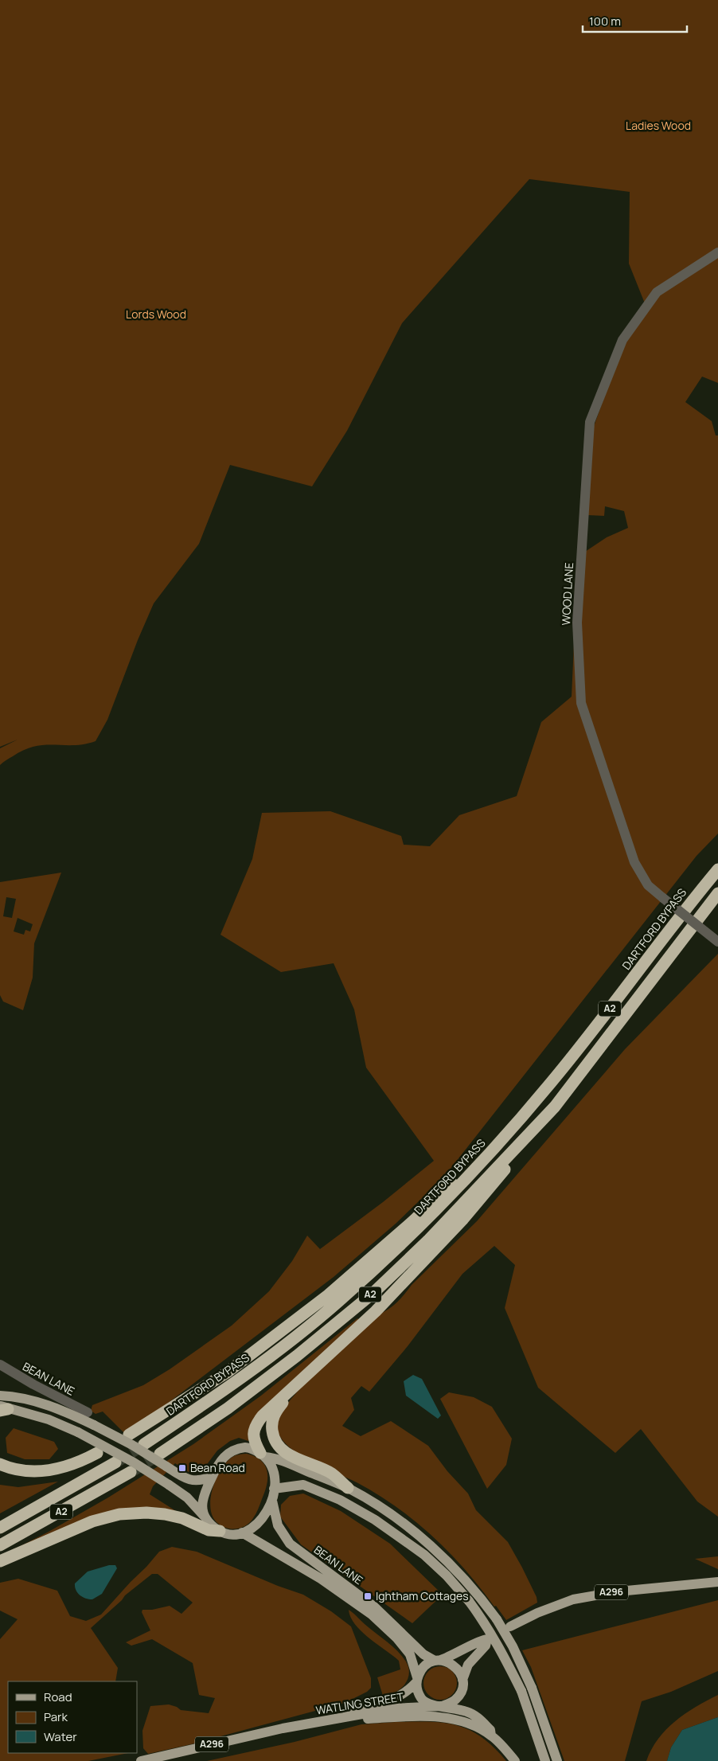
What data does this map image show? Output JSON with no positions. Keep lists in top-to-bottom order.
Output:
{
  "streets": {
    "highway": ["DARTFORD BYPASS", "A2"],
    "main road": ["BEAN LANE", "A296", "WATLING STREET"],
    "street": ["WOOD LANE"]
  },
  "crossings": [
    ["DARTFORD BYPASS", "A2"],
    ["BEAN LANE", "WATLING STREET"]
  ],
  "parks": ["Ladies Wood", "Lords Wood"],
  "places": {
    "transit": ["Bean Road", "Ightham Cottages"]
  },
  "legend": ["Road", "Park", "Water"],
  "scale_bar": "100 m"
}
